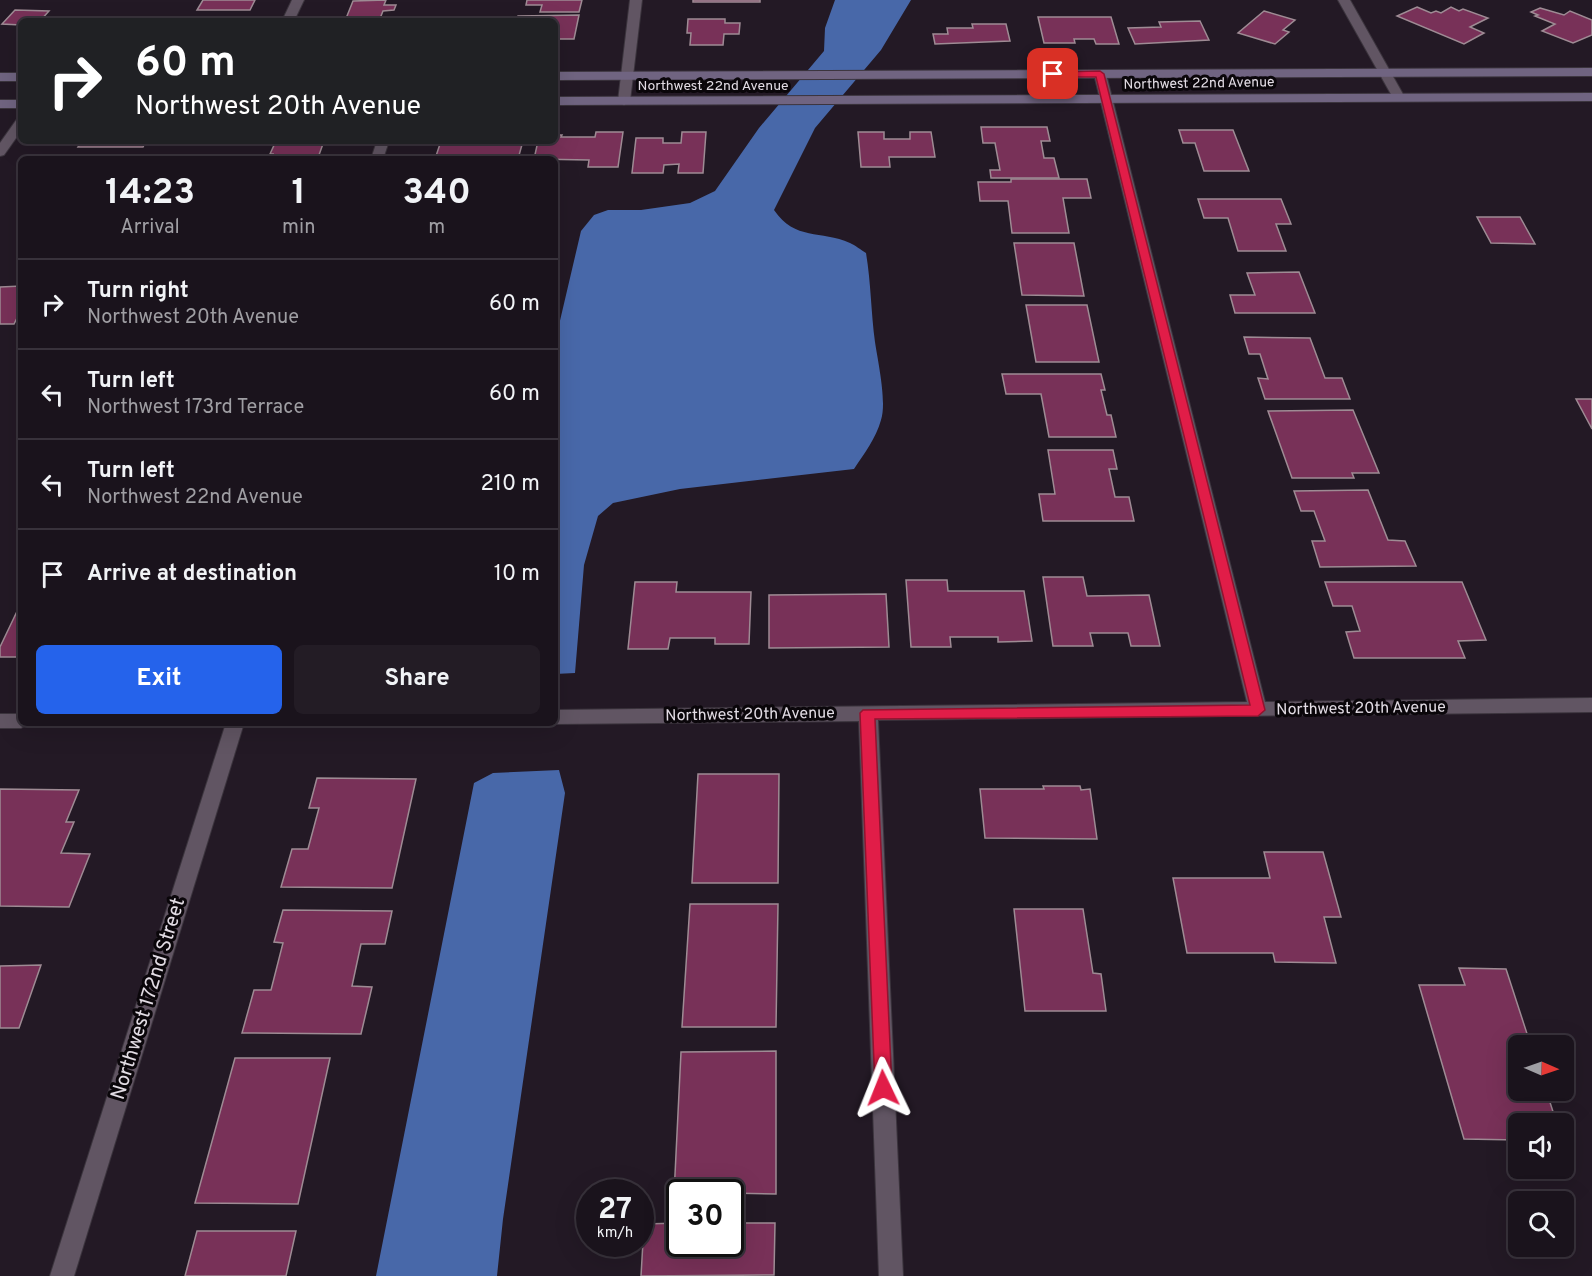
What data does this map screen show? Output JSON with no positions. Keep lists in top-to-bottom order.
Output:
{
  "streets": {
    "main road": ["Northwest 22nd Avenue"],
    "street": ["Northwest 20th Avenue", "Northwest 172nd Street"]
  },
  "north": "right",
  "page": {
    "turn": ["60 m", "Northwest 20th Avenue"],
    "eta": [
      "14:23",
      "Arrival",
      "1",
      "min",
      "340",
      "m"
    ],
    "list": [
      {
        "name": "Turn right",
        "note": "Northwest 20th Avenue",
        "value": "60 m"
      },
      {
        "name": "Turn left",
        "note": "Northwest 173rd Terrace",
        "value": "60 m"
      },
      {
        "name": "Turn left",
        "note": "Northwest 22nd Avenue",
        "value": "210 m"
      },
      {
        "name": "Arrive at destination",
        "value": "10 m"
      }
    ],
    "buttons": ["Exit", "Share"],
    "speed": "27 km/h",
    "limit": "30"
  }
}
